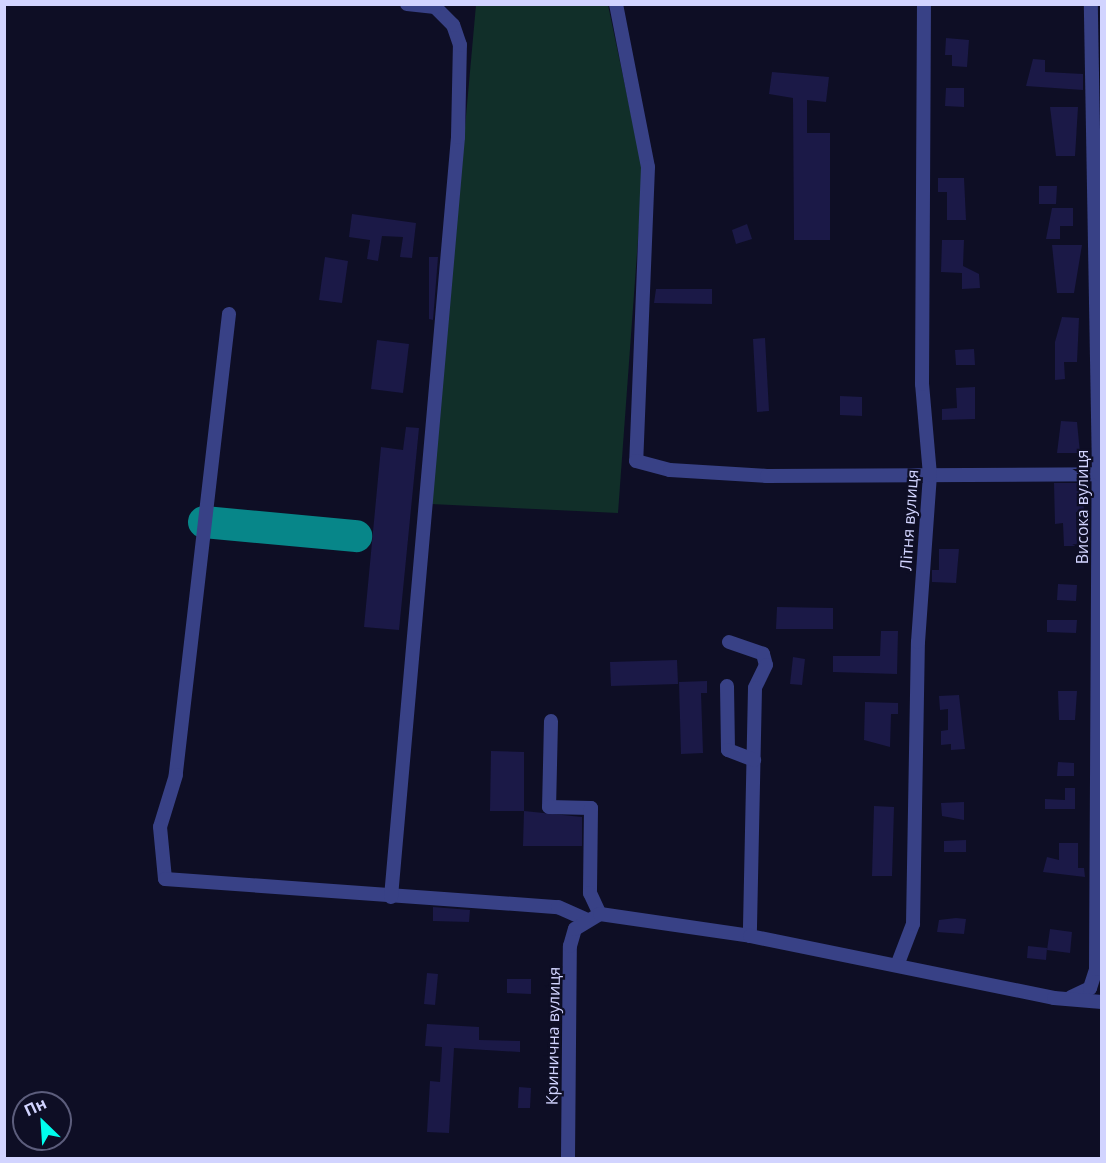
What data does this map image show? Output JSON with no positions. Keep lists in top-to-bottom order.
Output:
{
  "streets": {
    "street": ["Висока вулиця", "Літня вулиця", "Кринична вулиця"]
  },
  "north": "top left"
}
